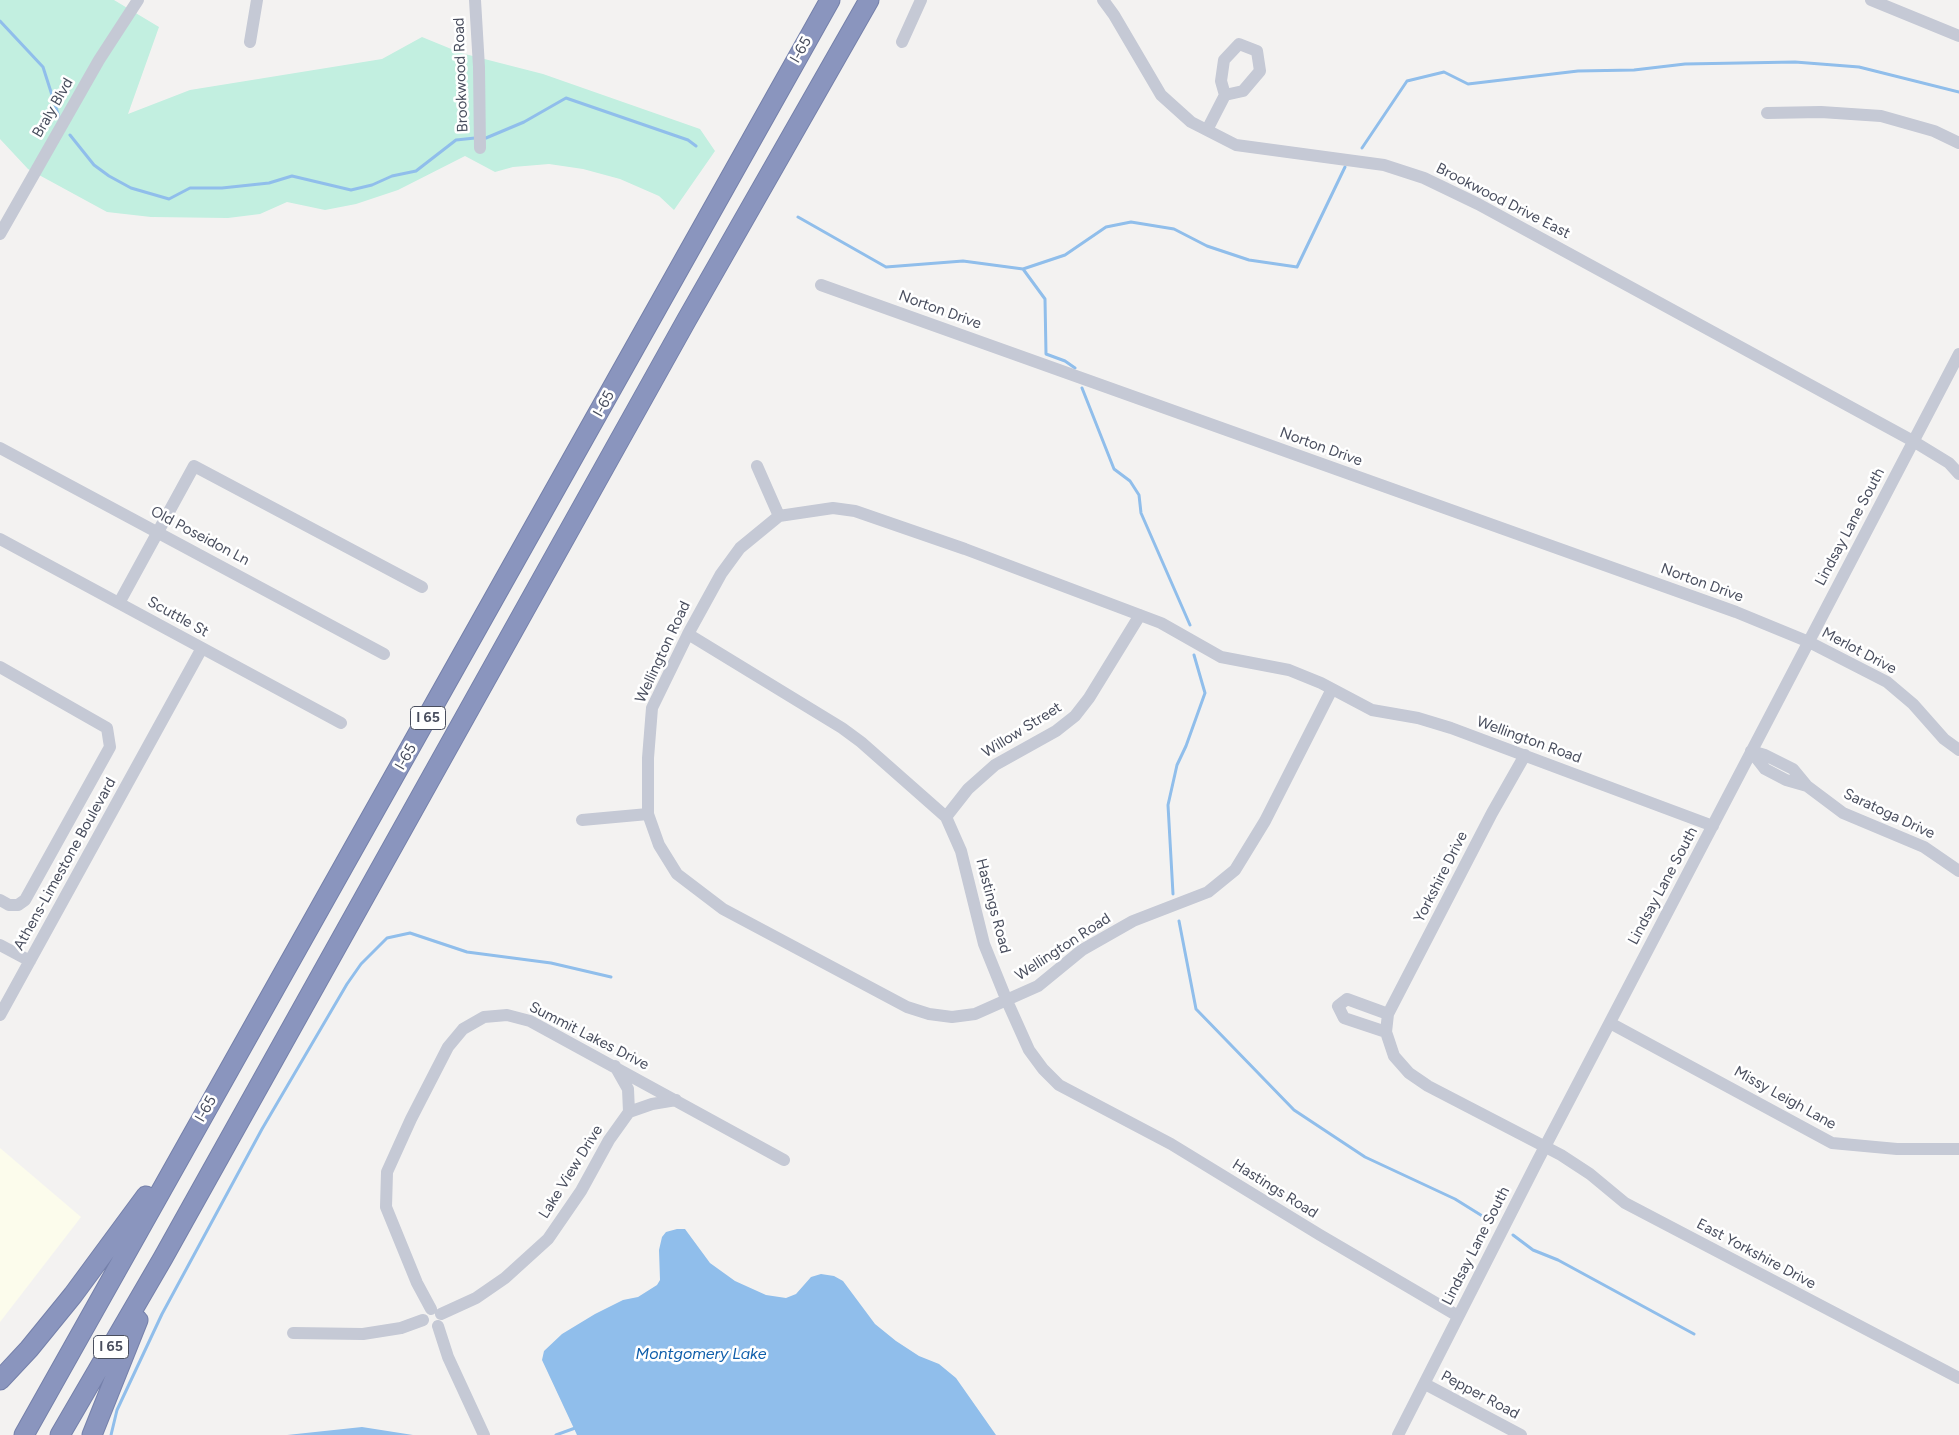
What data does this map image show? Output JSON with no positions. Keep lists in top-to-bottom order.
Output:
{
  "streets": {
    "highway": ["I-65", "I 65"],
    "street": [
      "Brookwood Road",
      "Braly Blvd",
      "Brookwood Drive East",
      "Norton Drive",
      "Lindsay Lane South",
      "Old Poseidon Ln",
      "Scuttle St",
      "Merlot Drive",
      "Wellington Road",
      "Willow Street",
      "Saratoga Drive",
      "Athens-Limestone Boulevard",
      "Yorkshire Drive",
      "Hastings Road",
      "Summit Lakes Drive",
      "Missy Leigh Lane",
      "Lake View Drive",
      "East Yorkshire Drive",
      "Pepper Road"
    ]
  },
  "crossings": [
    ["Brookwood Drive East", "Lindsay Lane South"],
    ["Norton Drive", "Lindsay Lane South"],
    ["Norton Drive", "Merlot Drive"],
    ["Lindsay Lane South", "Merlot Drive"],
    ["Lindsay Lane South", "Wellington Road"],
    ["Lindsay Lane South", "Saratoga Drive"],
    ["Lindsay Lane South", "Yorkshire Drive"],
    ["Lindsay Lane South", "Hastings Road"],
    ["Lindsay Lane South", "Missy Leigh Lane"],
    ["Lindsay Lane South", "East Yorkshire Drive"],
    ["Lindsay Lane South", "Pepper Road"],
    ["Scuttle St", "Athens-Limestone Boulevard"],
    ["Wellington Road", "Willow Street"],
    ["Wellington Road", "Yorkshire Drive"],
    ["Wellington Road", "Hastings Road"],
    ["Willow Street", "Hastings Road"],
    ["Yorkshire Drive", "East Yorkshire Drive"],
    ["Summit Lakes Drive", "Lake View Drive"]
  ],
  "water": ["Montgomery Lake"]
}
